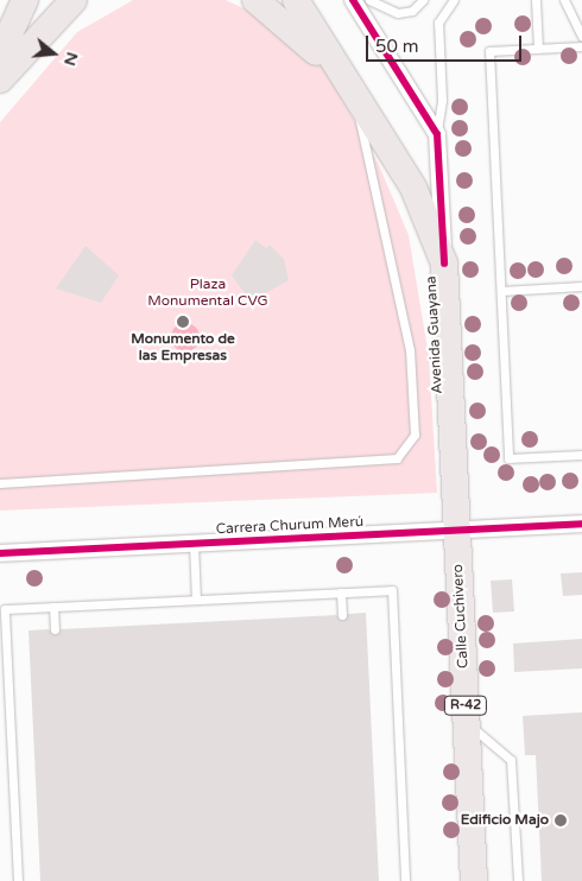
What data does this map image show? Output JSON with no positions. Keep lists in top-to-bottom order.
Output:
{
  "streets": {
    "main road": ["Avenida Guayana", "Calle Cuchivero", "R-42"],
    "street": ["Carrera Churum Merú"]
  },
  "crossings": [
    ["Avenida Guayana", "Carrera Churum Merú"],
    ["Avenida Guayana", "Calle Cuchivero"],
    ["Carrera Churum Merú", "Calle Cuchivero"]
  ],
  "parks": ["Plaza Monumental CVG"],
  "places": ["Monumento de las Empresas", "Edificio Majo"],
  "scale_bar": "50 m",
  "north": "right"
}
